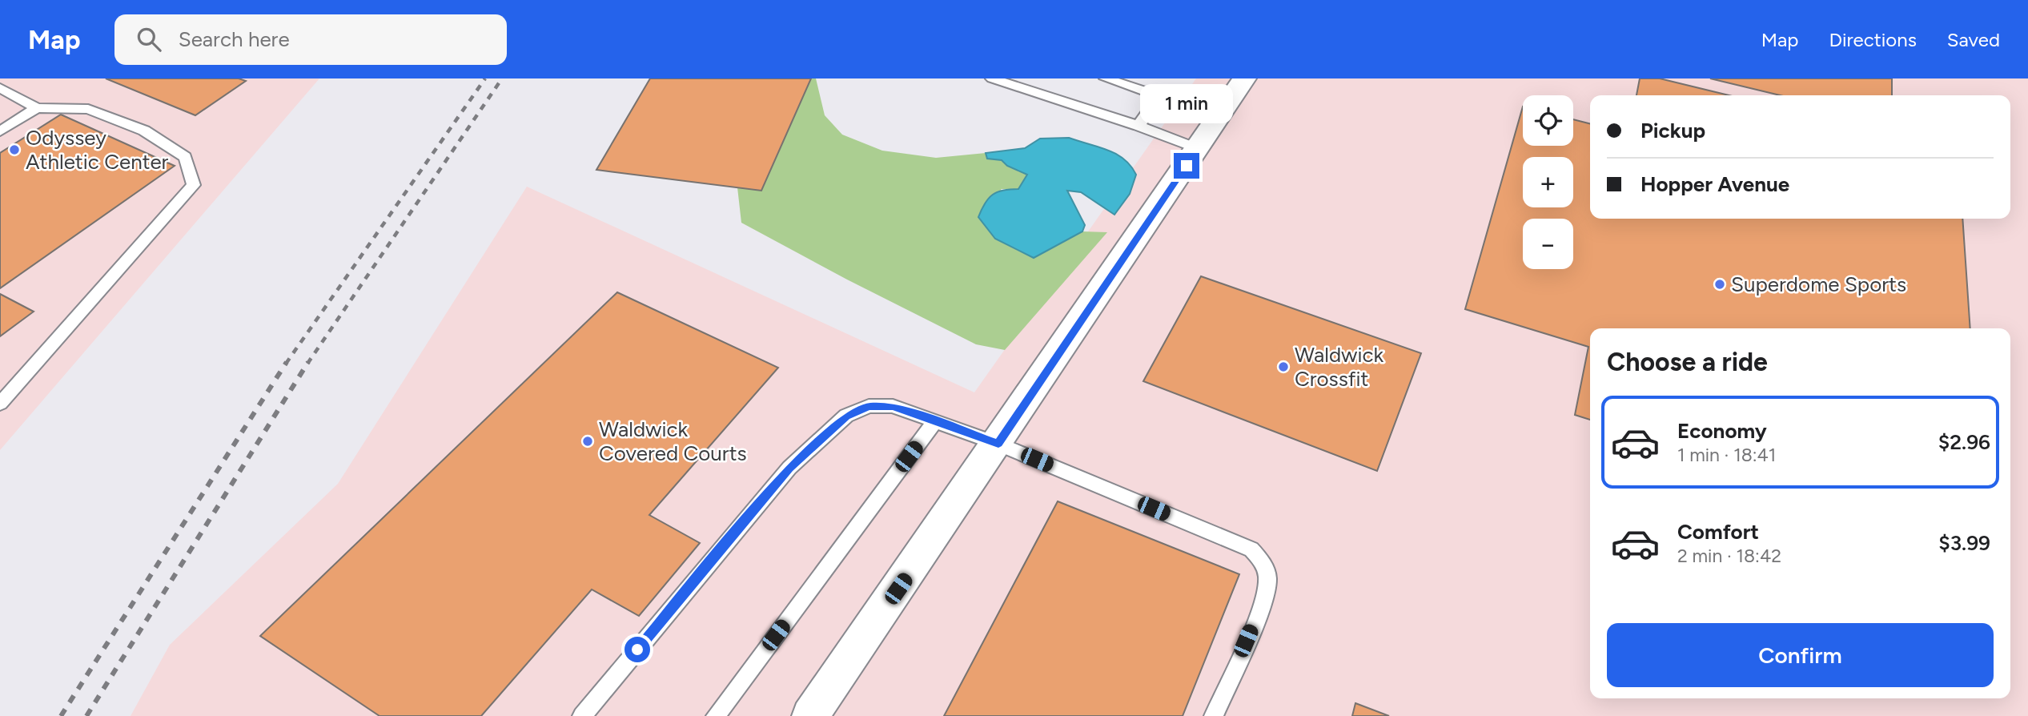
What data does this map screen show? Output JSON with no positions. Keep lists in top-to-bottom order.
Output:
{
  "places": [
    "Odyssey Athletic Center",
    "Superdome Sports",
    "Waldwick Crossfit",
    "Waldwick Covered Courts"
  ],
  "page": {
    "header": "Map",
    "search": "Search here",
    "nav": ["Map", "Directions", "Saved"],
    "bubble": "1 min",
    "map_buttons": ["+", "−"],
    "banner": ["Pickup", "Hopper Avenue"],
    "heading": "Choose a ride",
    "list": [
      {
        "name": "Economy",
        "note": "1 min · 18:41",
        "value": "$2.96"
      },
      {
        "name": "Comfort",
        "note": "2 min · 18:42",
        "value": "$3.99"
      }
    ],
    "buttons": "Confirm"
  }
}
